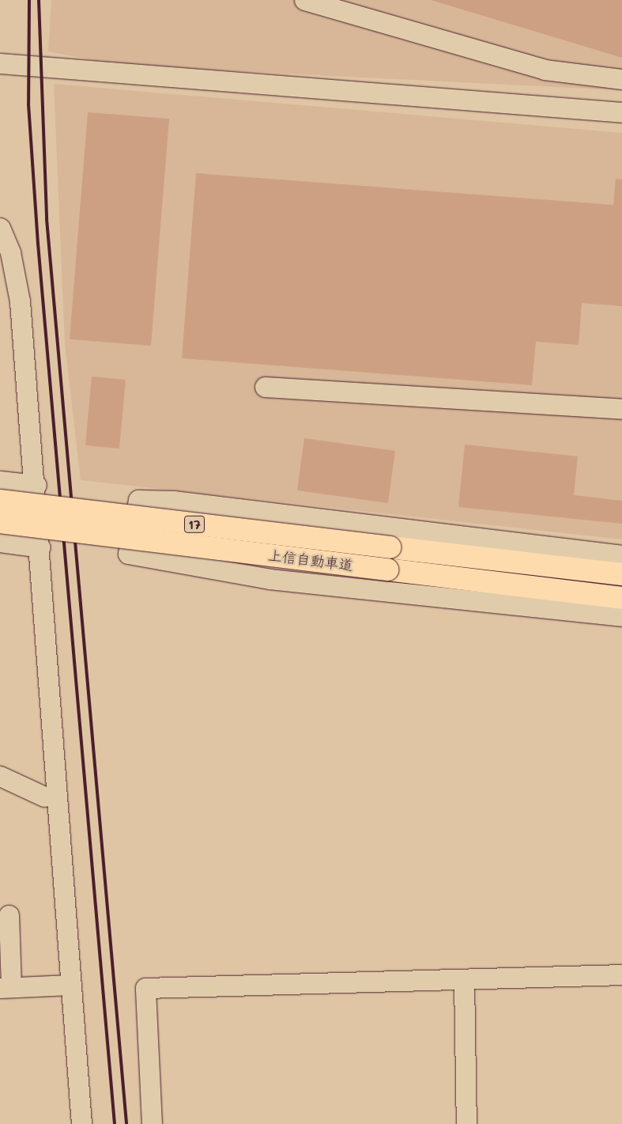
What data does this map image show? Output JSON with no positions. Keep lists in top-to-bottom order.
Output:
{
  "streets": {
    "highway": ["17", "上信自動車道"]
  }
}
